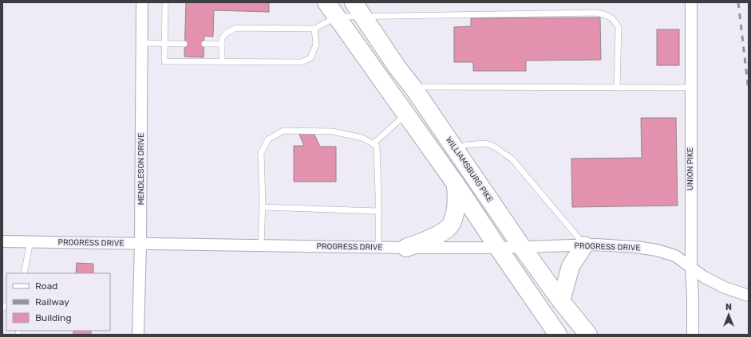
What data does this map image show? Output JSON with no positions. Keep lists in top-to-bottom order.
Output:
{
  "streets": {
    "main road": ["WILLIAMSBURG PIKE"],
    "street": ["MENDLESON DRIVE", "UNION PIKE", "PROGRESS DRIVE"]
  },
  "crossings": [
    ["MENDLESON DRIVE", "PROGRESS DRIVE"],
    ["UNION PIKE", "PROGRESS DRIVE"],
    ["WILLIAMSBURG PIKE", "PROGRESS DRIVE"]
  ],
  "legend": ["Road", "Railway", "Building"],
  "north": "top"
}
